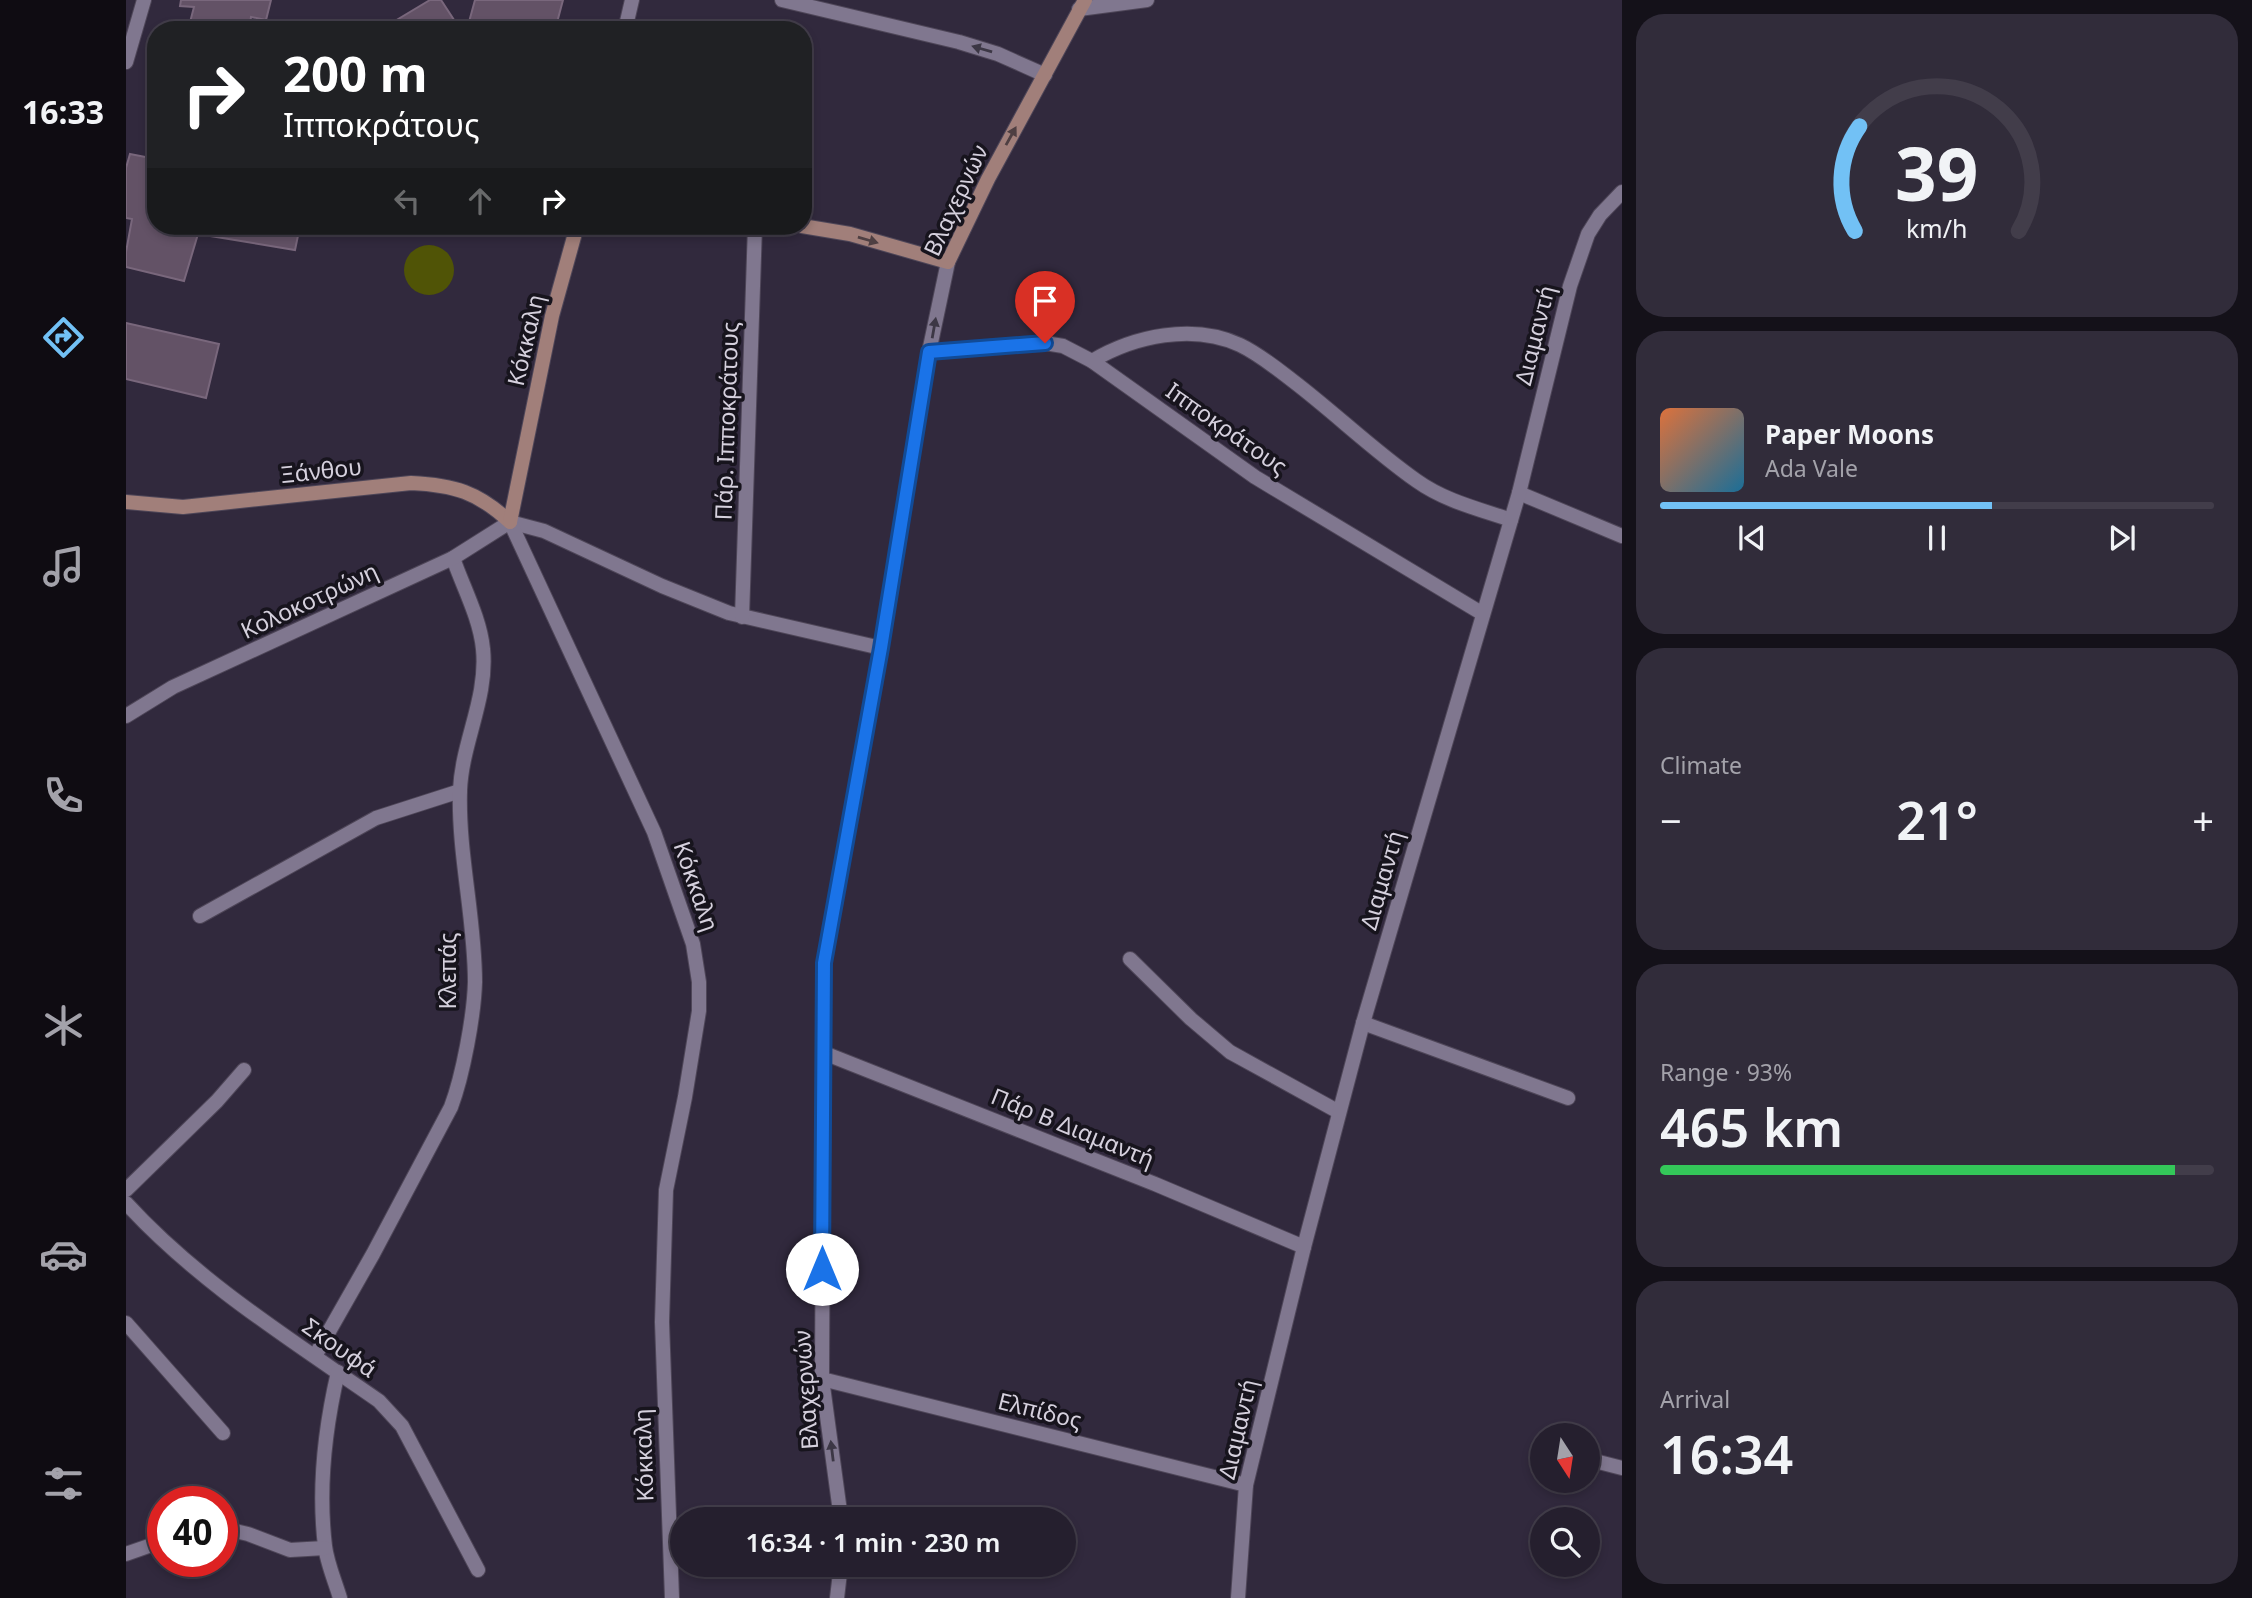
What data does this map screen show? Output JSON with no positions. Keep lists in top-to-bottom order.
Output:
{
  "streets": {
    "main road": ["Βλαχερνών", "Κόκκαλη", "Ξάνθου"],
    "street": [
      "Διαμαντή",
      "Πάρ. Ιπποκράτους",
      "Ιπποκράτους",
      "Κολοκοτρώνη",
      "Κλεπάς",
      "Πάρ Β Διαμαντή",
      "Σκουφά",
      "Ελπίδος"
    ]
  },
  "crossings": [
    ["Βλαχερνών", "Ιπποκράτους"],
    ["Βλαχερνών", "Πάρ Β Διαμαντή"],
    ["Βλαχερνών", "Ελπίδος"],
    ["Διαμαντή", "Ιπποκράτους"],
    ["Διαμαντή", "Πάρ Β Διαμαντή"],
    ["Διαμαντή", "Ελπίδος"],
    ["Κόκκαλη", "Ξάνθου"],
    ["Κόκκαλη", "Κολοκοτρώνη"],
    ["Ξάνθου", "Κολοκοτρώνη"],
    ["Κολοκοτρώνη", "Κλεπάς"],
    ["Κλεπάς", "Σκουφά"]
  ],
  "north": "bottom",
  "page": {
    "tabs": "16:33",
    "turn": ["200 m", "Ιπποκράτους"],
    "song": ["Paper Moons", "Ada Vale"],
    "tile": [
      "Climate",
      ["Range · 93%", "465 km"],
      ["Arrival", "16:34"]
    ],
    "heat": ["−", "21°", "+"],
    "limit": "40",
    "trip": "16:34 · 1 min · 230 m",
    "gauge": ["39", "km/h"]
  }
}
